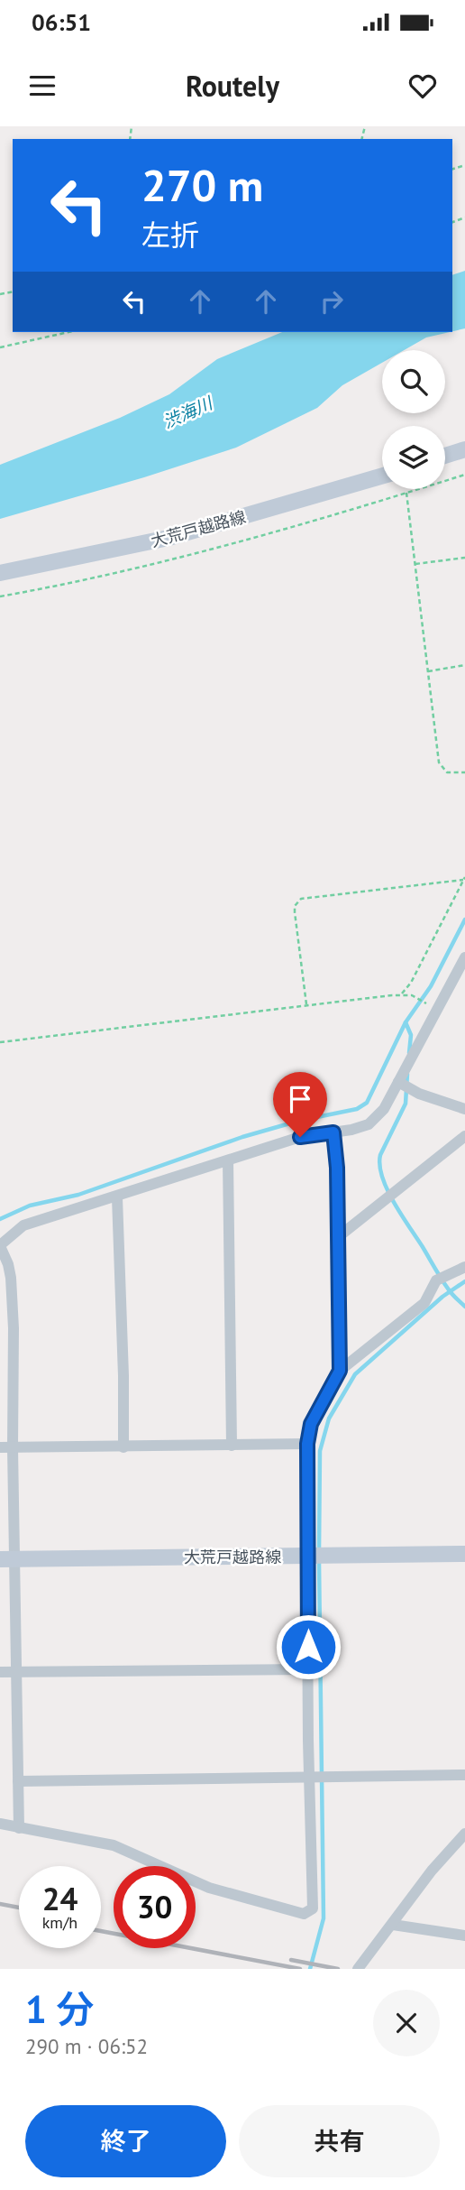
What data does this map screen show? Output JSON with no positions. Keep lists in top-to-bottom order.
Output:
{
  "streets": {
    "main road": ["大荒戸越路線"]
  },
  "water": ["渋海川"],
  "page": {
    "status": "06:51",
    "header": "Routely",
    "turn": ["270 m", "左折"],
    "speed": "24 km/h",
    "limit": "30",
    "heading": ["1 分", "290 m · 06:52"],
    "buttons": ["終了", "共有"]
  }
}
